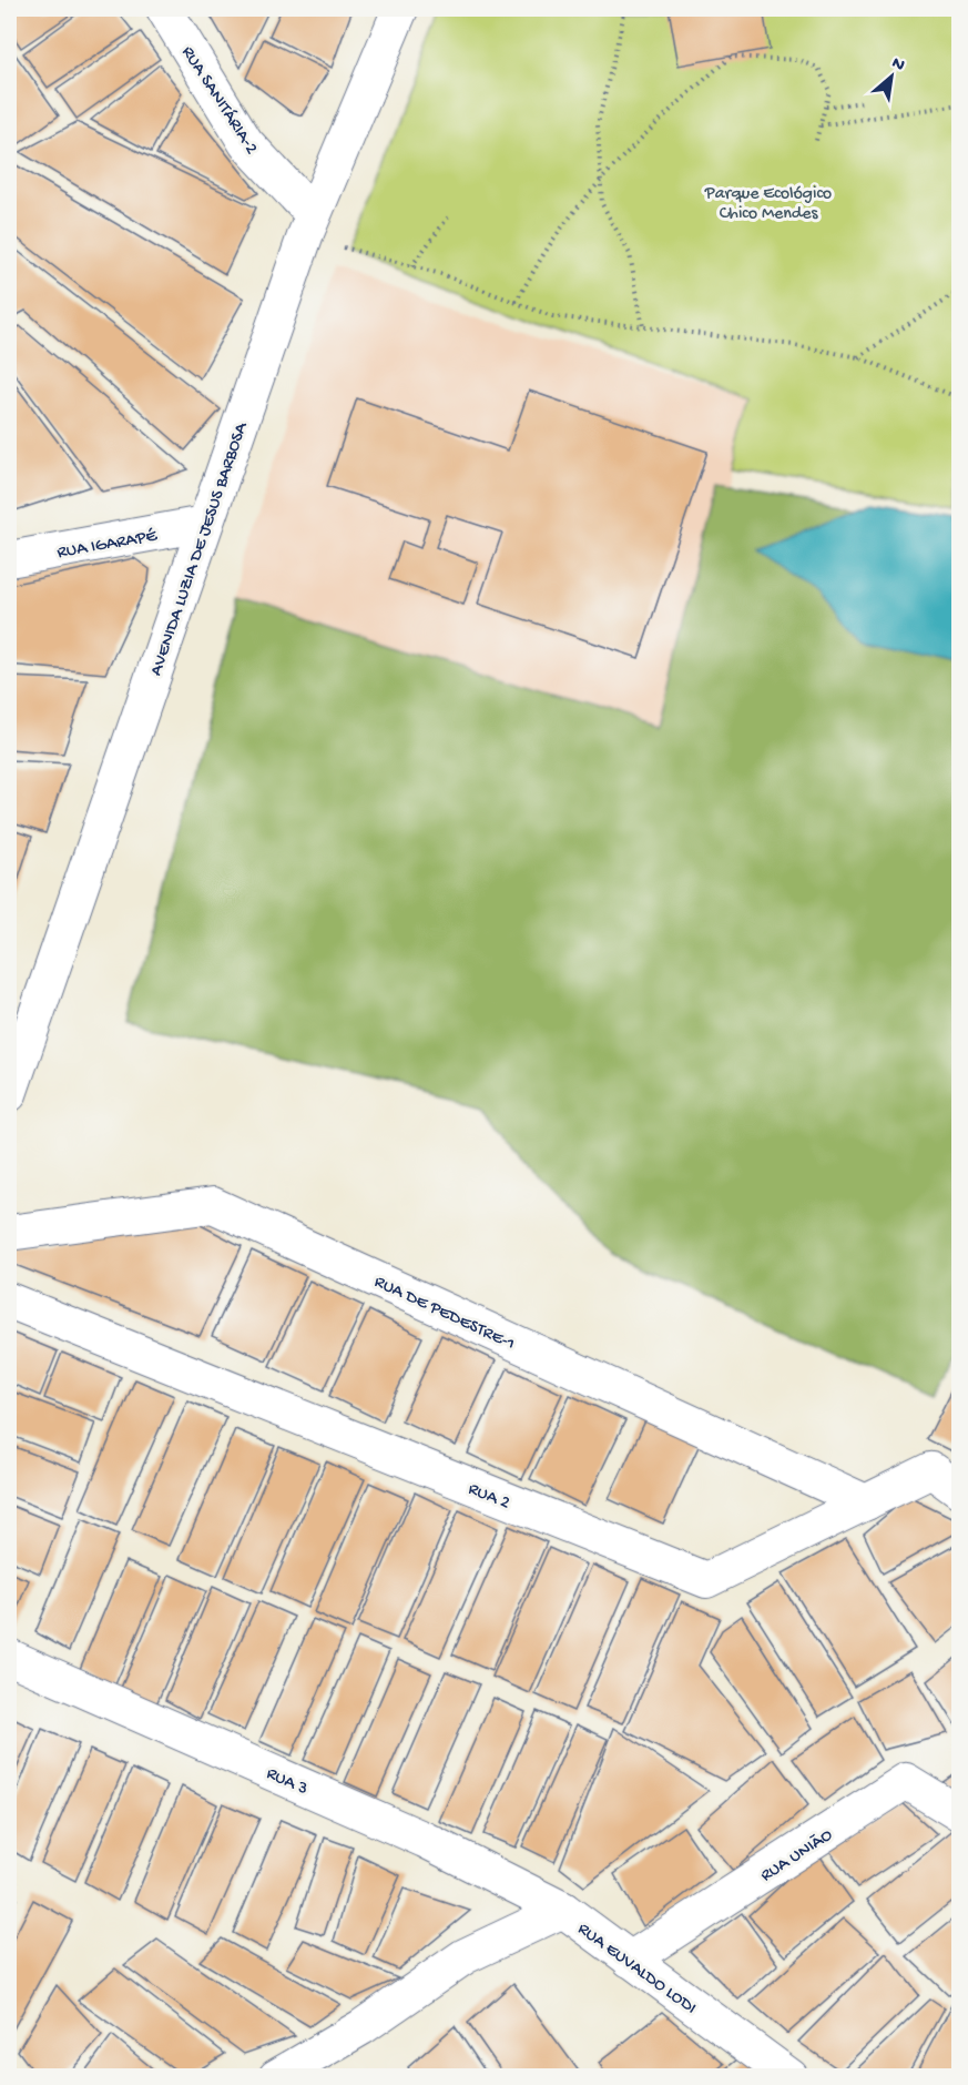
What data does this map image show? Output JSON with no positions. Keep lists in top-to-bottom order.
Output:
{
  "streets": {
    "street": [
      "RUA SANITÁRIA-2",
      "RUA IGARAPÉ",
      "AVENIDA LUZIA DE JESUS BARBOSA",
      "RUA DE PEDESTRE-1",
      "RUA 2",
      "RUA 3",
      "RUA UNIÃO",
      "RUA EUVALDO LODI"
    ]
  },
  "crossings": [
    ["RUA SANITÁRIA-2", "AVENIDA LUZIA DE JESUS BARBOSA"],
    ["RUA IGARAPÉ", "AVENIDA LUZIA DE JESUS BARBOSA"],
    ["RUA DE PEDESTRE-1", "RUA 2"],
    ["RUA 3", "RUA EUVALDO LODI"],
    ["RUA UNIÃO", "RUA EUVALDO LODI"]
  ],
  "parks": ["Parque Ecológico Chico Mendes"],
  "north": "top right"
}
